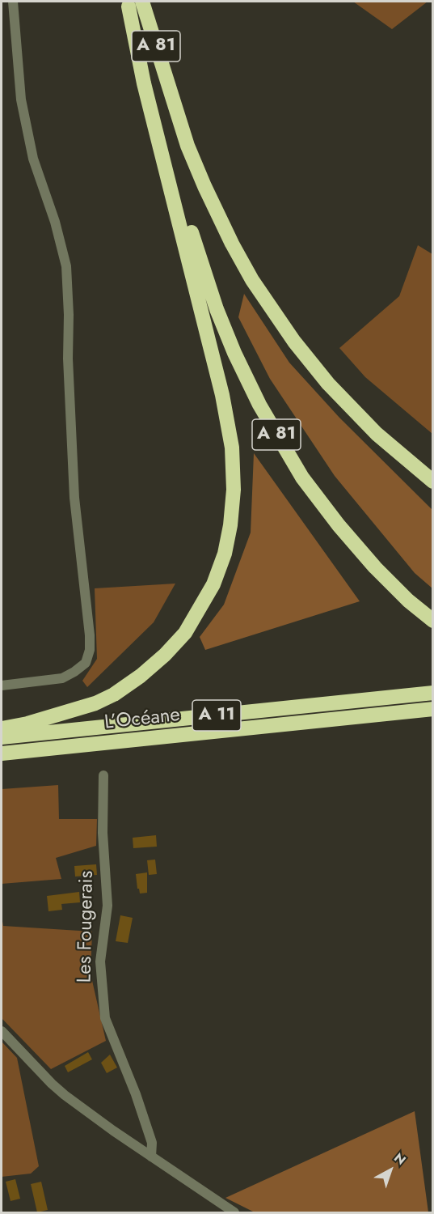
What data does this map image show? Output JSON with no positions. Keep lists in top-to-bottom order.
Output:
{
  "streets": {
    "highway": ["A 81", "A 11", "L’Océane"],
    "street": ["Les Fougerais"]
  },
  "north": "top right"
}
